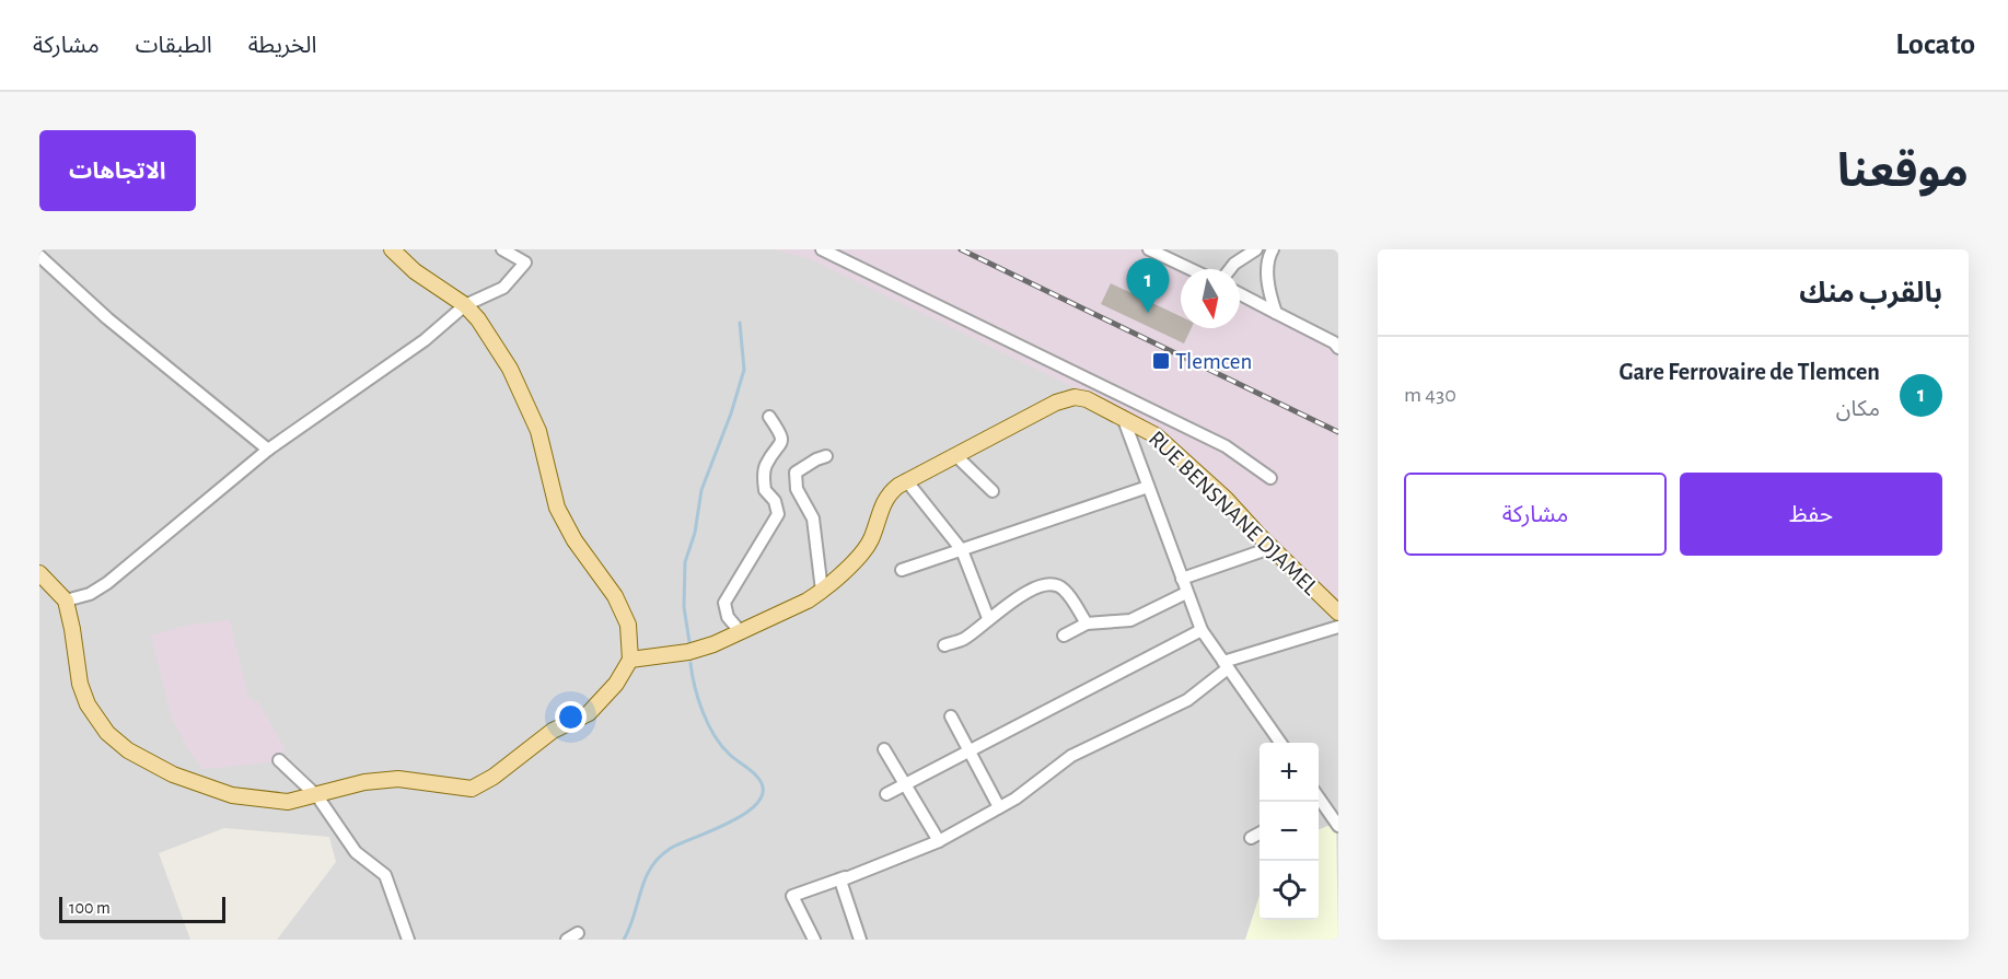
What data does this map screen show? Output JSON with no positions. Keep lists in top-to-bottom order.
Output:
{
  "streets": {
    "main road": ["RUE BENSNANE DJAMEL"]
  },
  "places": {
    "transit": ["Tlemcen"]
  },
  "scale_bar": "100 m",
  "north": "bottom",
  "page": {
    "header": "Locato",
    "nav": ["الخريطة", "الطبقات", "مشاركة"],
    "title": "موقعنا",
    "buttons": [
      "الاتجاهات",
      ["حفظ", "مشاركة"]
    ],
    "heading": "بالقرب منك",
    "pins": "1",
    "list": [
      {
        "mark": "1",
        "name": "Gare Ferrovaire de Tlemcen",
        "note": "مكان",
        "value": "430 m"
      }
    ],
    "map_buttons": ["+", "−"],
    "scale": "100 m"
  }
}
